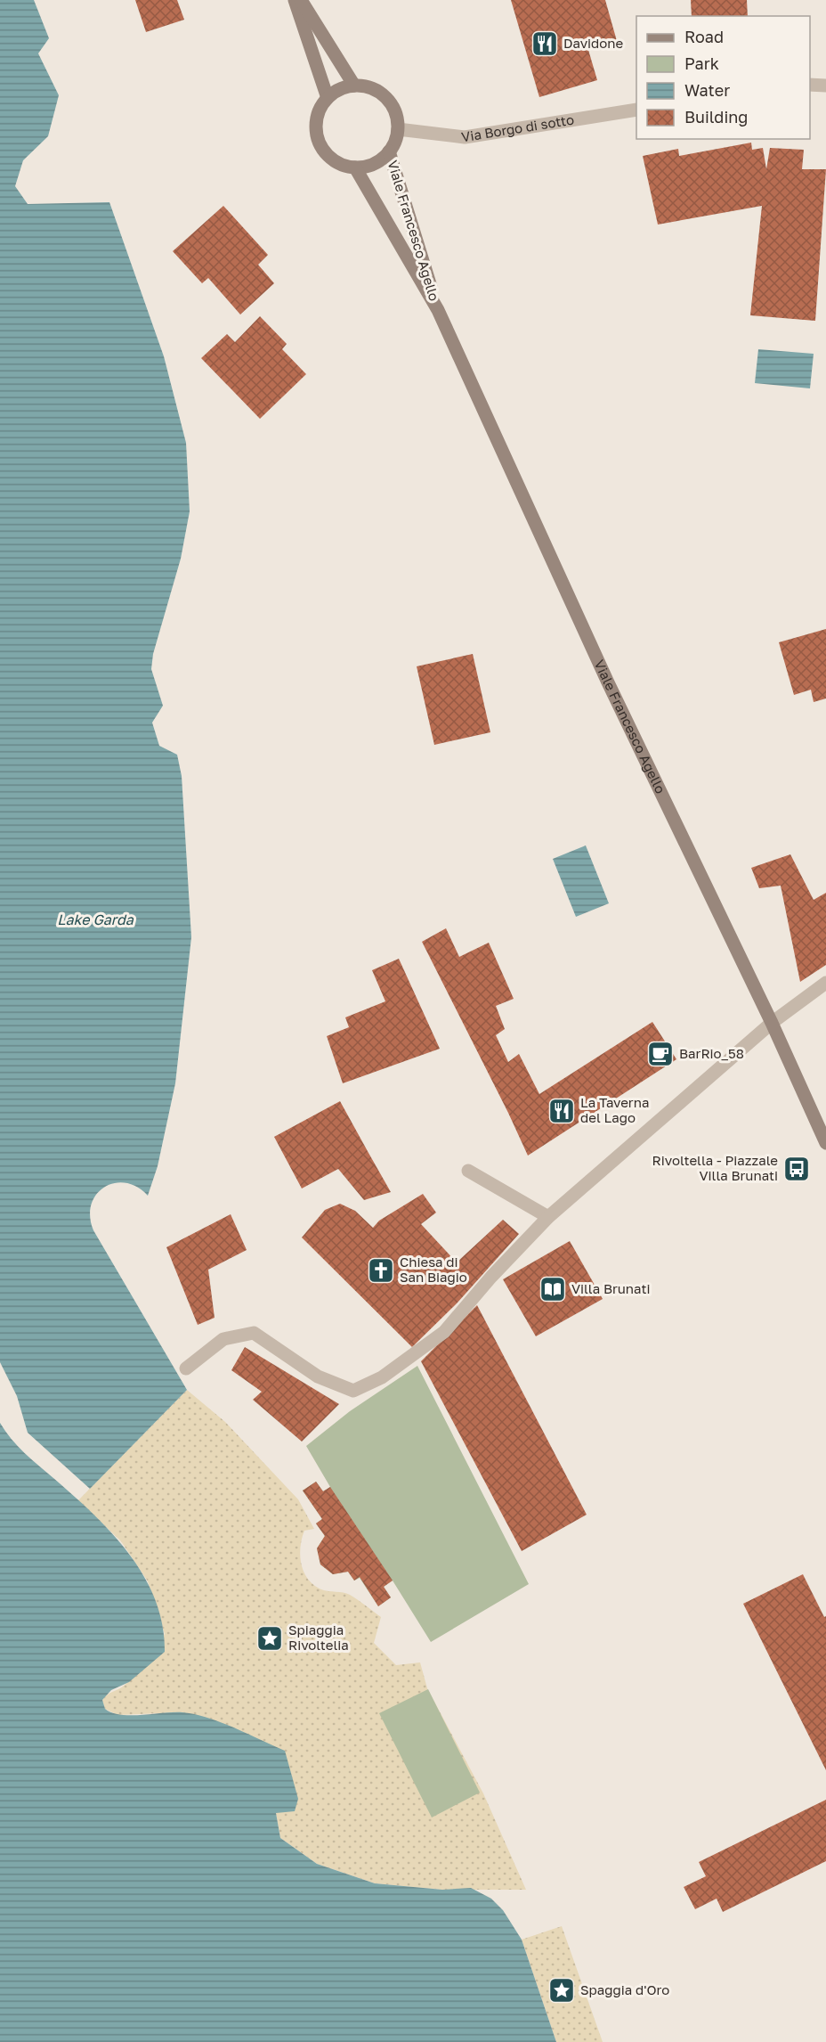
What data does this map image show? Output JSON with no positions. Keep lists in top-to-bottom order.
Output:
{
  "streets": {
    "main road": ["Viale Francesco Agello"],
    "street": ["Via Borgo di sotto"]
  },
  "crossings": [
    ["Via Borgo di sotto", "Viale Francesco Agello"]
  ],
  "water": ["Lake Garda"],
  "places": {
    "restaurant": ["Davidone", "La Taverna del Lago"],
    "cafe": ["BarRio_58"],
    "bus stop": ["Rivoltella - Piazzale Villa Brunati"],
    "church": ["Chiesa di San Biagio"],
    "library": ["Villa Brunati"],
    "place": ["Spiaggia Rivoltelia", "Spaggia d'Oro"]
  },
  "legend": [
    "Road",
    "Park",
    "Water",
    "Building"
  ]
}
